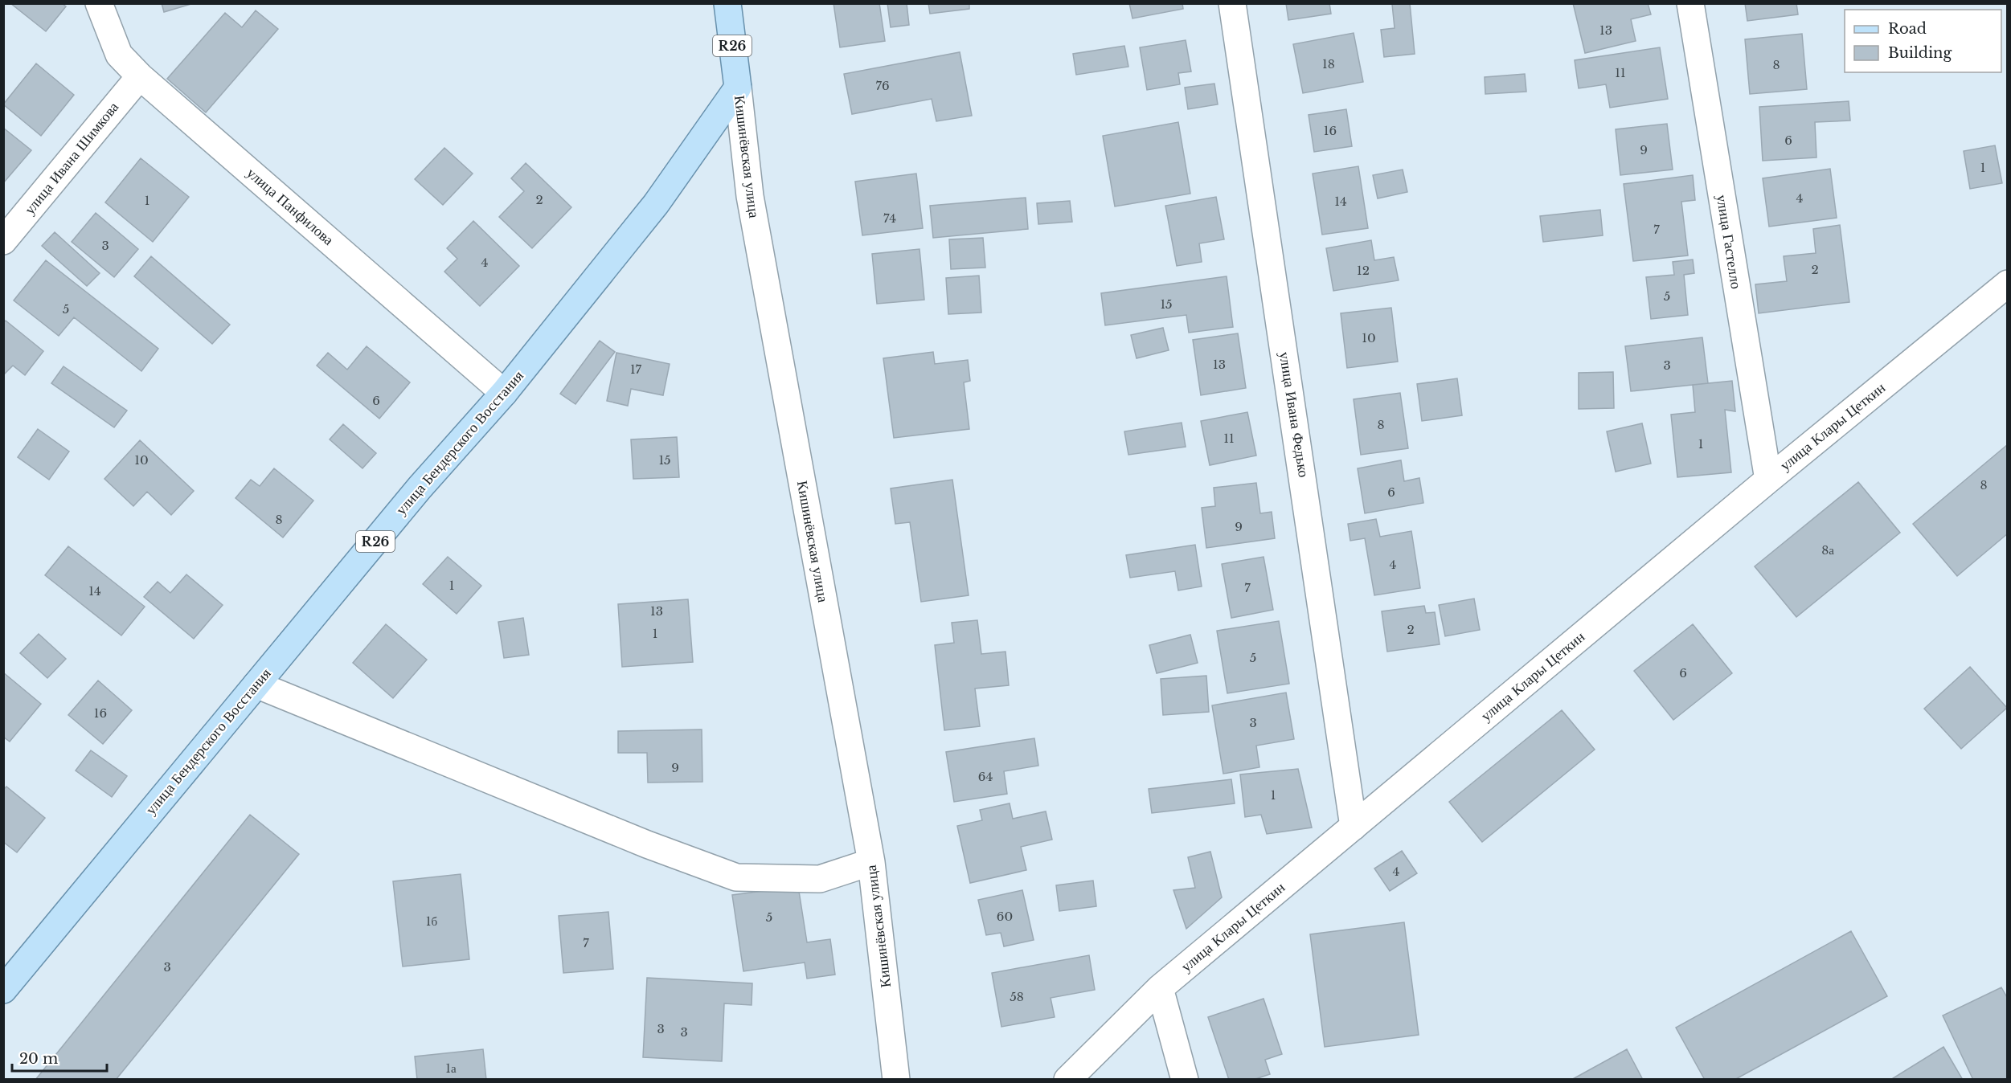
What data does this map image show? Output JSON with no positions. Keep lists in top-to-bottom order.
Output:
{
  "streets": {
    "main road": ["R26", "Кишинёвская улица", "улица Бендерского Восстания"],
    "street": [
      "улица Ивана Шимкова",
      "улица Панфилова",
      "улица Гастелло",
      "улица Ивана Федько",
      "улица Клары Цеткин"
    ]
  },
  "crossings": [
    ["Кишинёвская улица", "улица Бендерского Восстания"],
    ["улица Ивана Шимкова", "улица Панфилова"],
    ["улица Панфилова", "улица Бендерского Восстания"],
    ["улица Гастелло", "улица Клары Цеткин"],
    ["улица Ивана Федько", "улица Клары Цеткин"]
  ],
  "house_numbers": [
    "13",
    "18",
    "8",
    "11",
    "76",
    "16",
    "6",
    "9",
    "1",
    "4",
    "2",
    "1",
    "14",
    "74",
    "7",
    "3",
    "4",
    "2",
    "12",
    "5",
    "15",
    "5",
    "10",
    "13",
    "3",
    "17",
    "6",
    "8",
    "11",
    "1",
    "10",
    "15",
    "8",
    "6",
    "8",
    "9",
    "8а",
    "4",
    "1",
    "7",
    "14",
    "13",
    "2",
    "1",
    "5",
    "6",
    "16",
    "3",
    "9",
    "64",
    "1",
    "4",
    "60",
    "5",
    "1б",
    "7",
    "3",
    "58",
    "3",
    "3",
    "1а"
  ],
  "legend": ["Road", "Building"],
  "scale_bar": "20 m"
}
